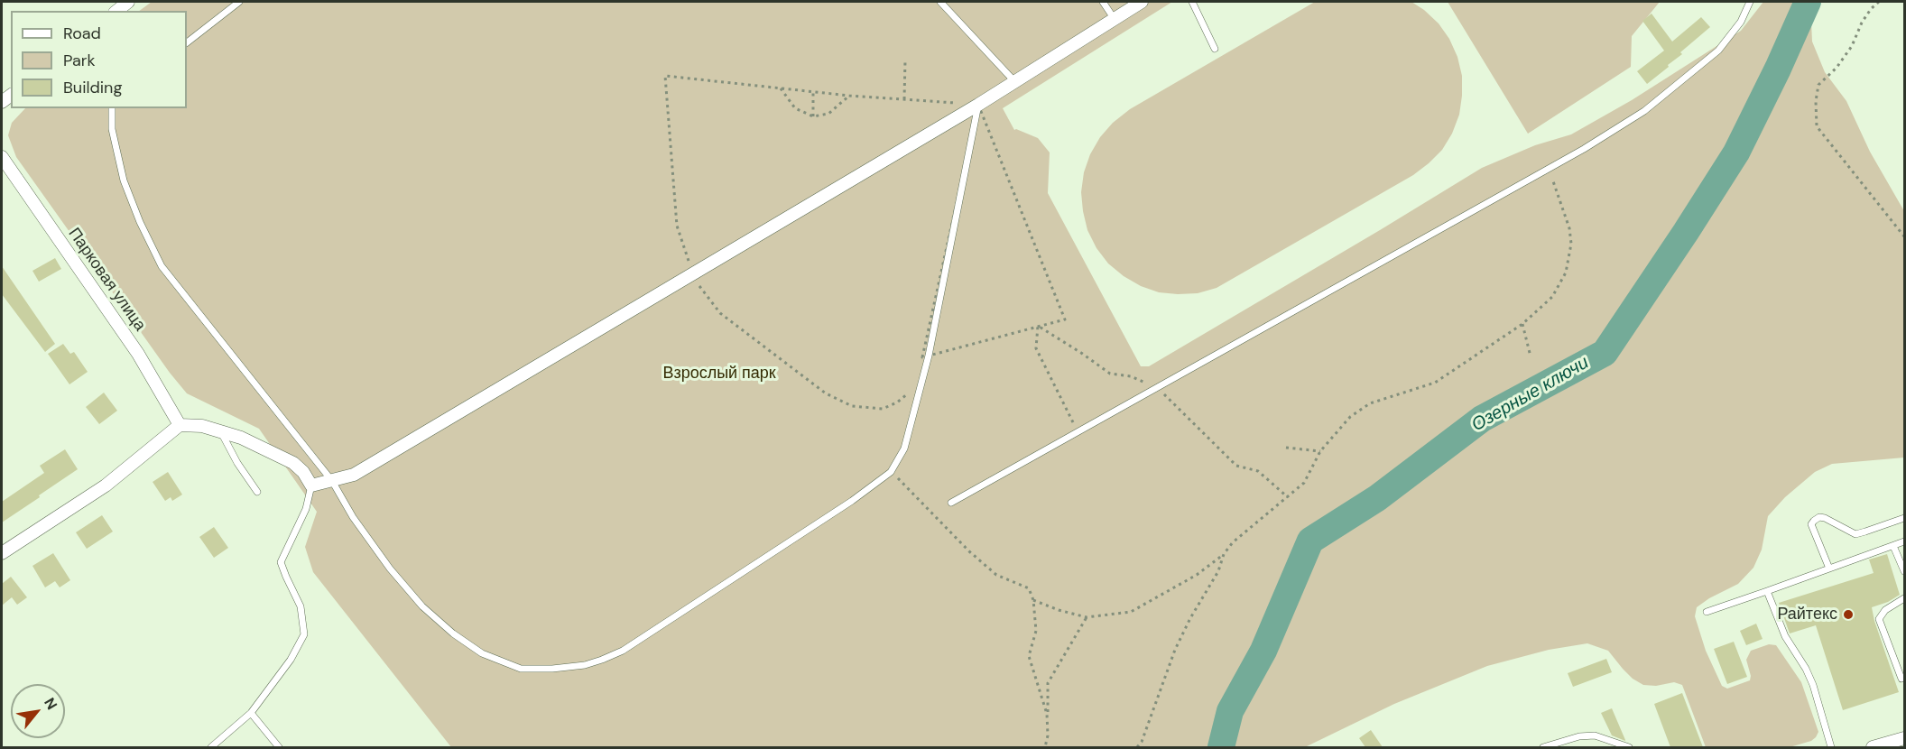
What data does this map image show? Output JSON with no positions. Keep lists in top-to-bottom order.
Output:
{
  "streets": {
    "street": ["Парковая улица"]
  },
  "water": ["Озерные ключи"],
  "parks": ["Взрослый парк"],
  "places": ["Райтекс"],
  "legend": ["Road", "Park", "Building"],
  "north": "top right"
}
